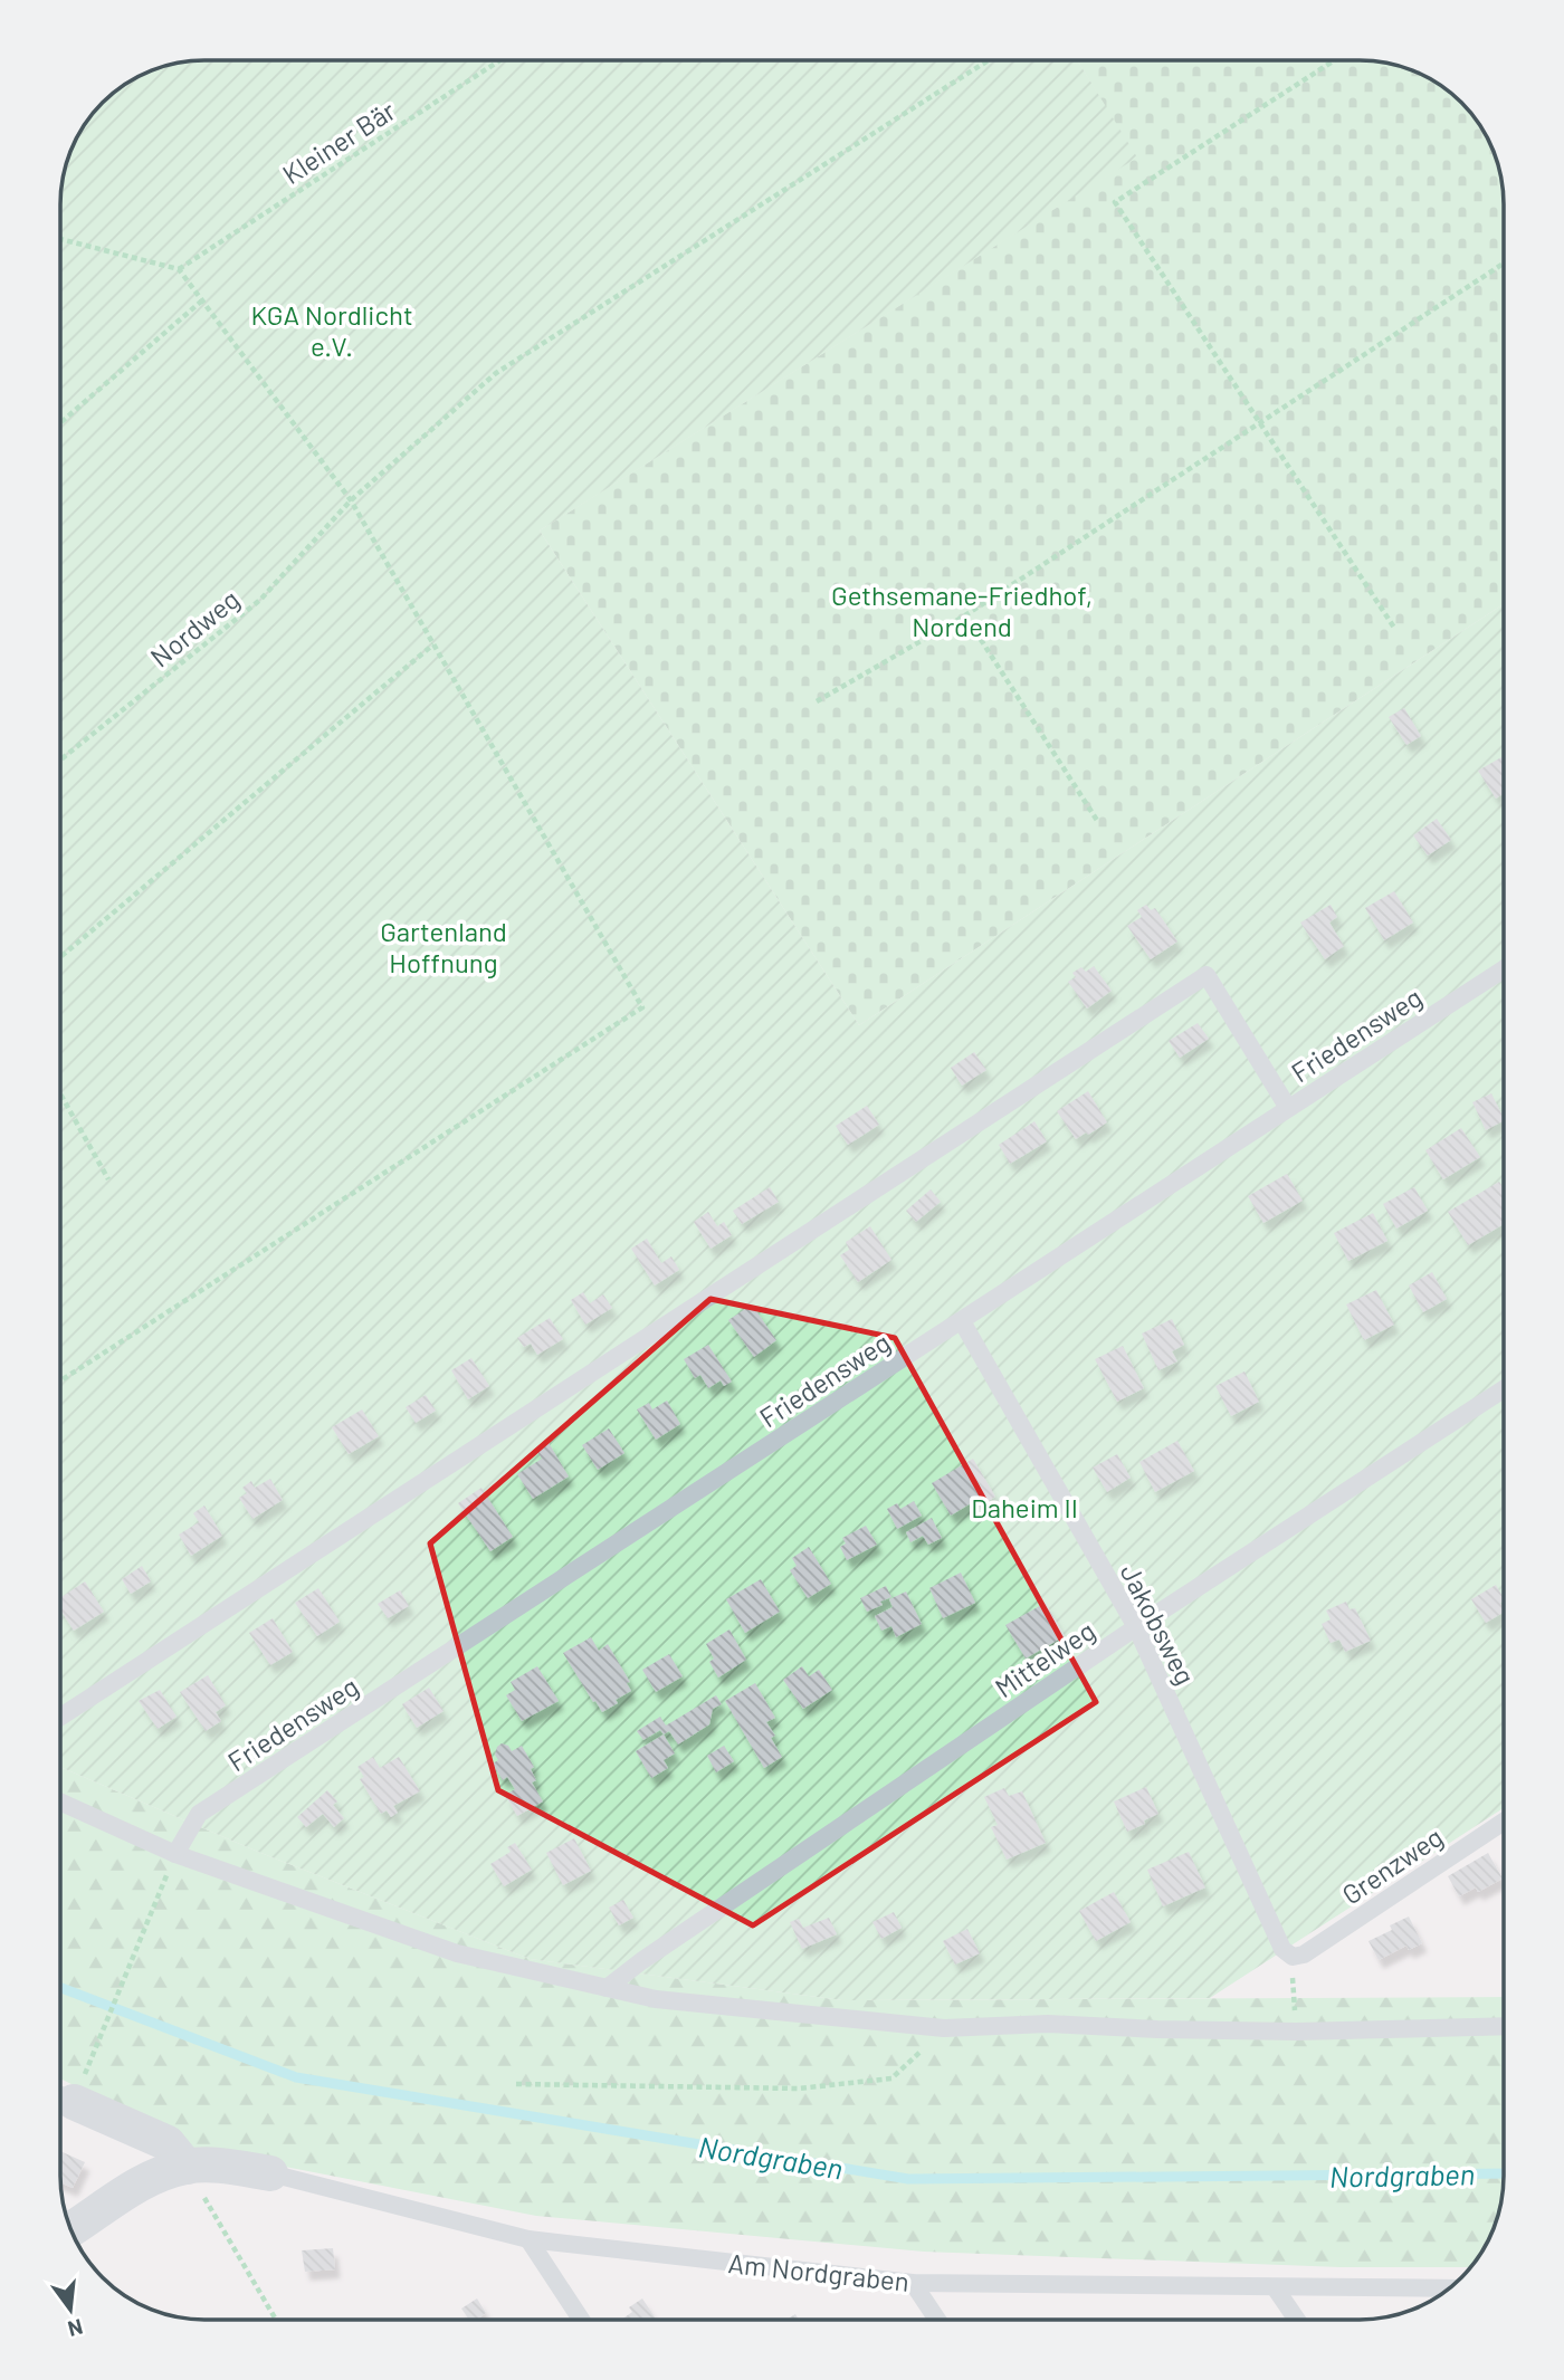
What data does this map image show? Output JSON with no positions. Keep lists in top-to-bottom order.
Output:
{
  "streets": {
    "street": ["Am Nordgraben"],
    "lane": [
      "Friedensweg",
      "Jakobsweg",
      "Mittelweg",
      "Grenzweg"
    ],
    "path": ["Kleiner Bär", "Nordweg"]
  },
  "crossings": [
    ["Friedensweg", "Jakobsweg"],
    ["Jakobsweg", "Mittelweg"],
    ["Jakobsweg", "Grenzweg"]
  ],
  "water": ["Nordgraben"],
  "parks": [
    "KGA Nordlicht e.V.",
    "Gethsemane-Friedhof, Nordend",
    "Gartenland Hoffnung",
    "Daheim II"
  ],
  "north": "bottom"
}
